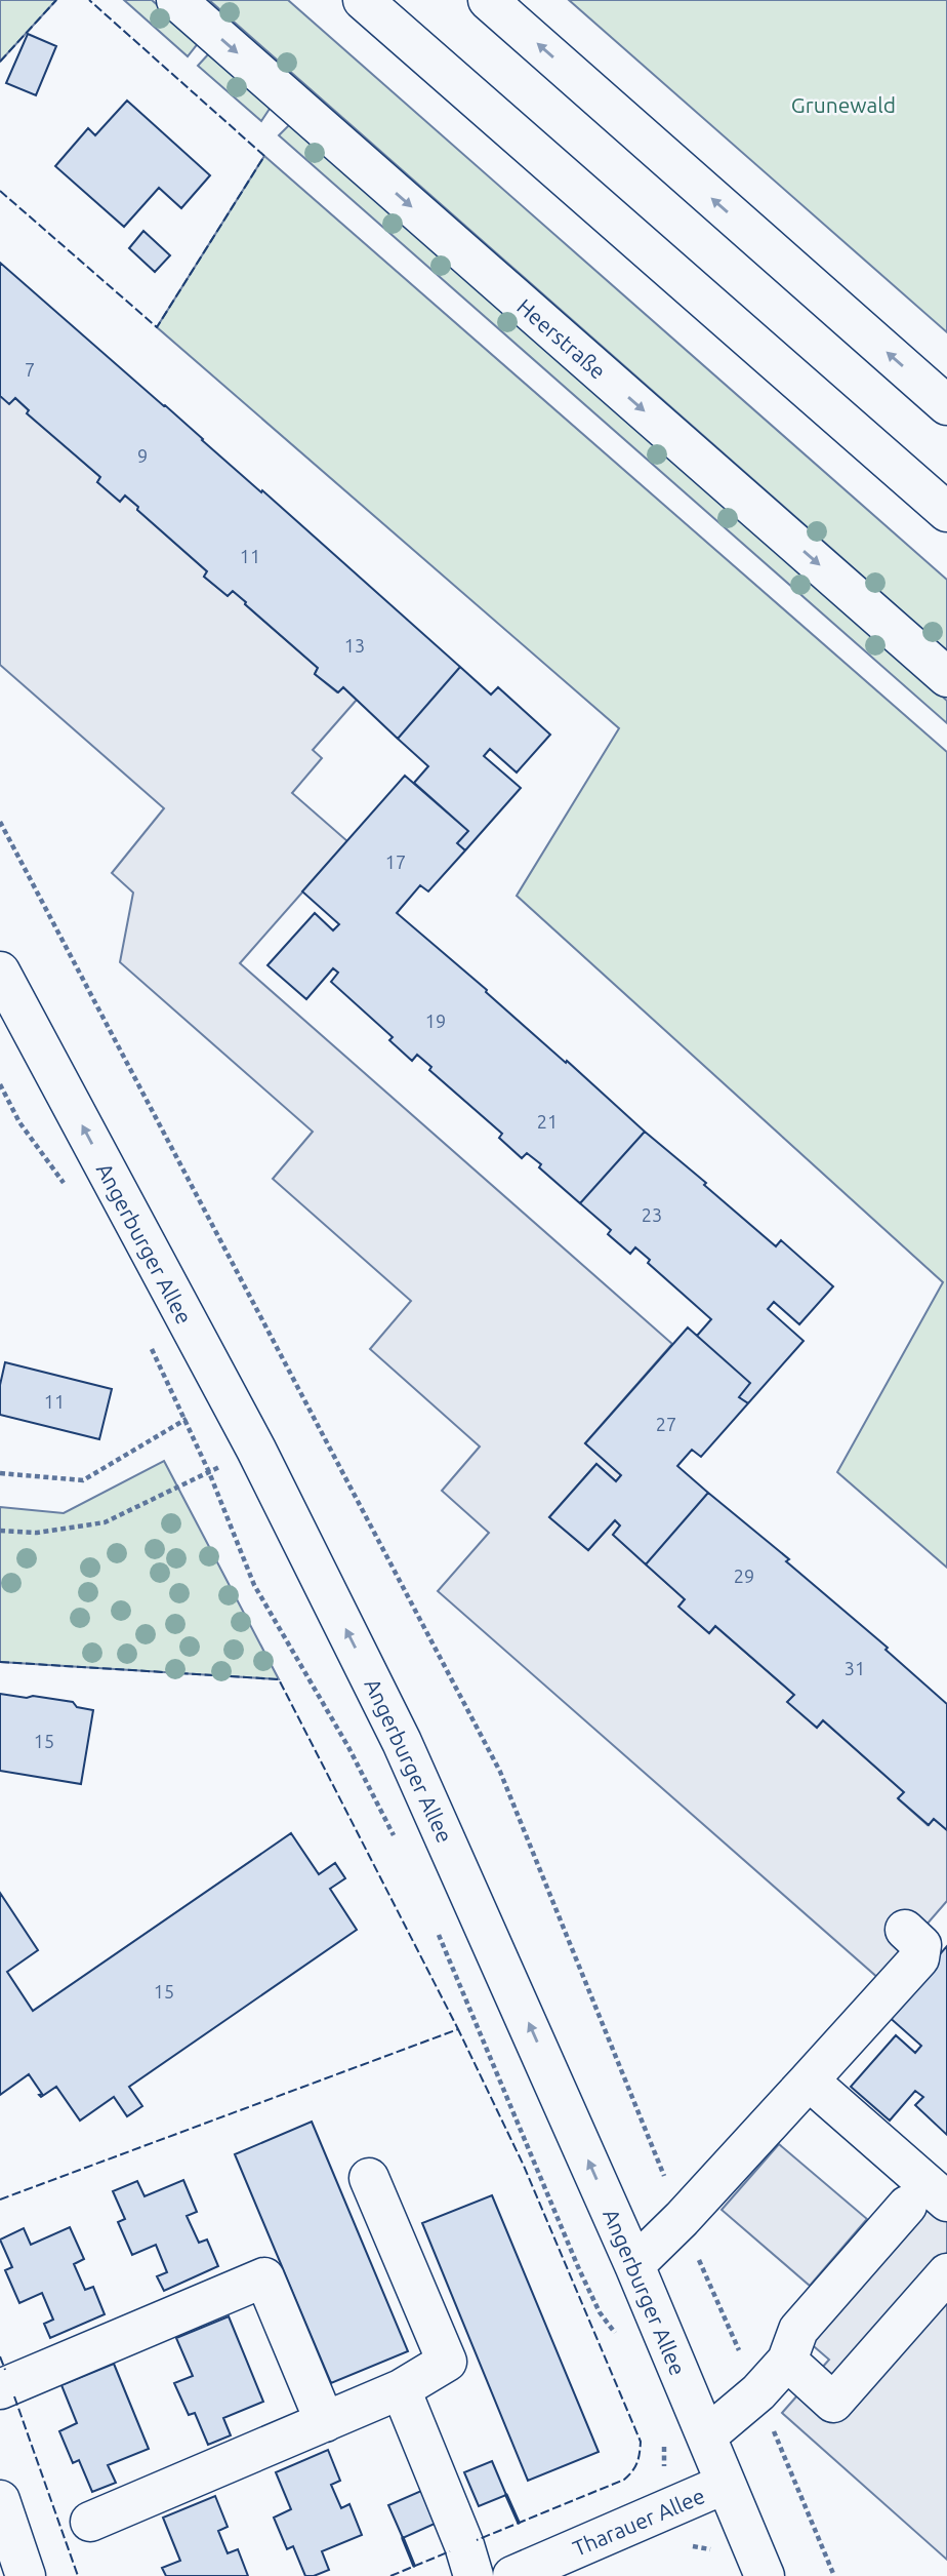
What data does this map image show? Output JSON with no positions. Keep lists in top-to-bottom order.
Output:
{
  "streets": {
    "street": ["Heerstraße", "Angerburger Allee", "Tharauer Allee"]
  },
  "crossings": [
    ["Angerburger Allee", "Tharauer Allee"]
  ],
  "one_way": ["Angerburger Allee"],
  "parks": ["Grunewald"],
  "house_numbers": [
    "7",
    "9",
    "11",
    "13",
    "17",
    "19",
    "21",
    "23",
    "11",
    "27",
    "29",
    "31",
    "15",
    "15"
  ]
}
